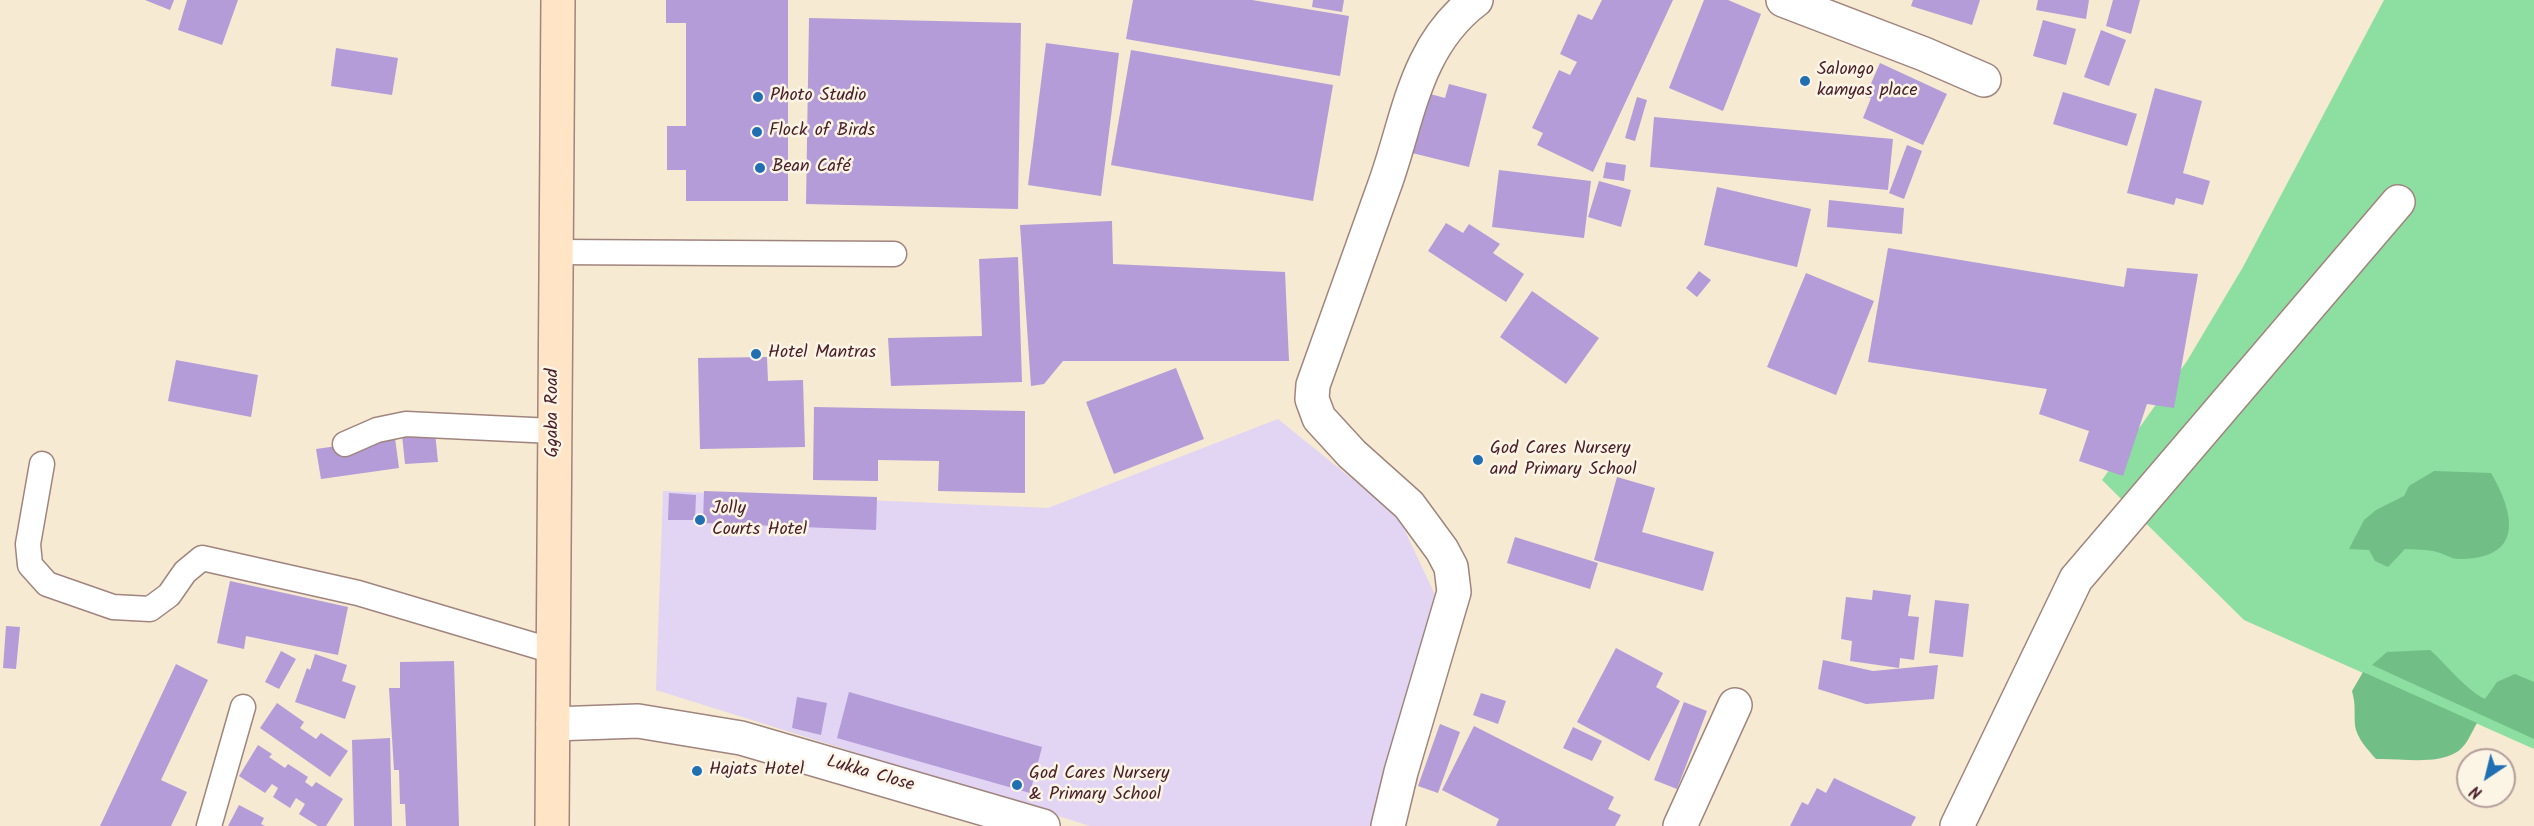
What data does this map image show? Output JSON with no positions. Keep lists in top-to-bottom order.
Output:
{
  "streets": {
    "main road": ["Ggaba Road"],
    "street": ["Lukka Close"]
  },
  "crossings": [
    ["Ggaba Road", "Lukka Close"]
  ],
  "places": [
    "Salongo kamyas place",
    "Photo Studio",
    "Flock of Birds",
    "Bean Café",
    "Hotel Mantras",
    "God Cares Nursery and Primary School",
    "Jolly Courts Hotel",
    "Hajats Hotel",
    "God Cares Nursery & Primary School"
  ],
  "north": "bottom left"
}
